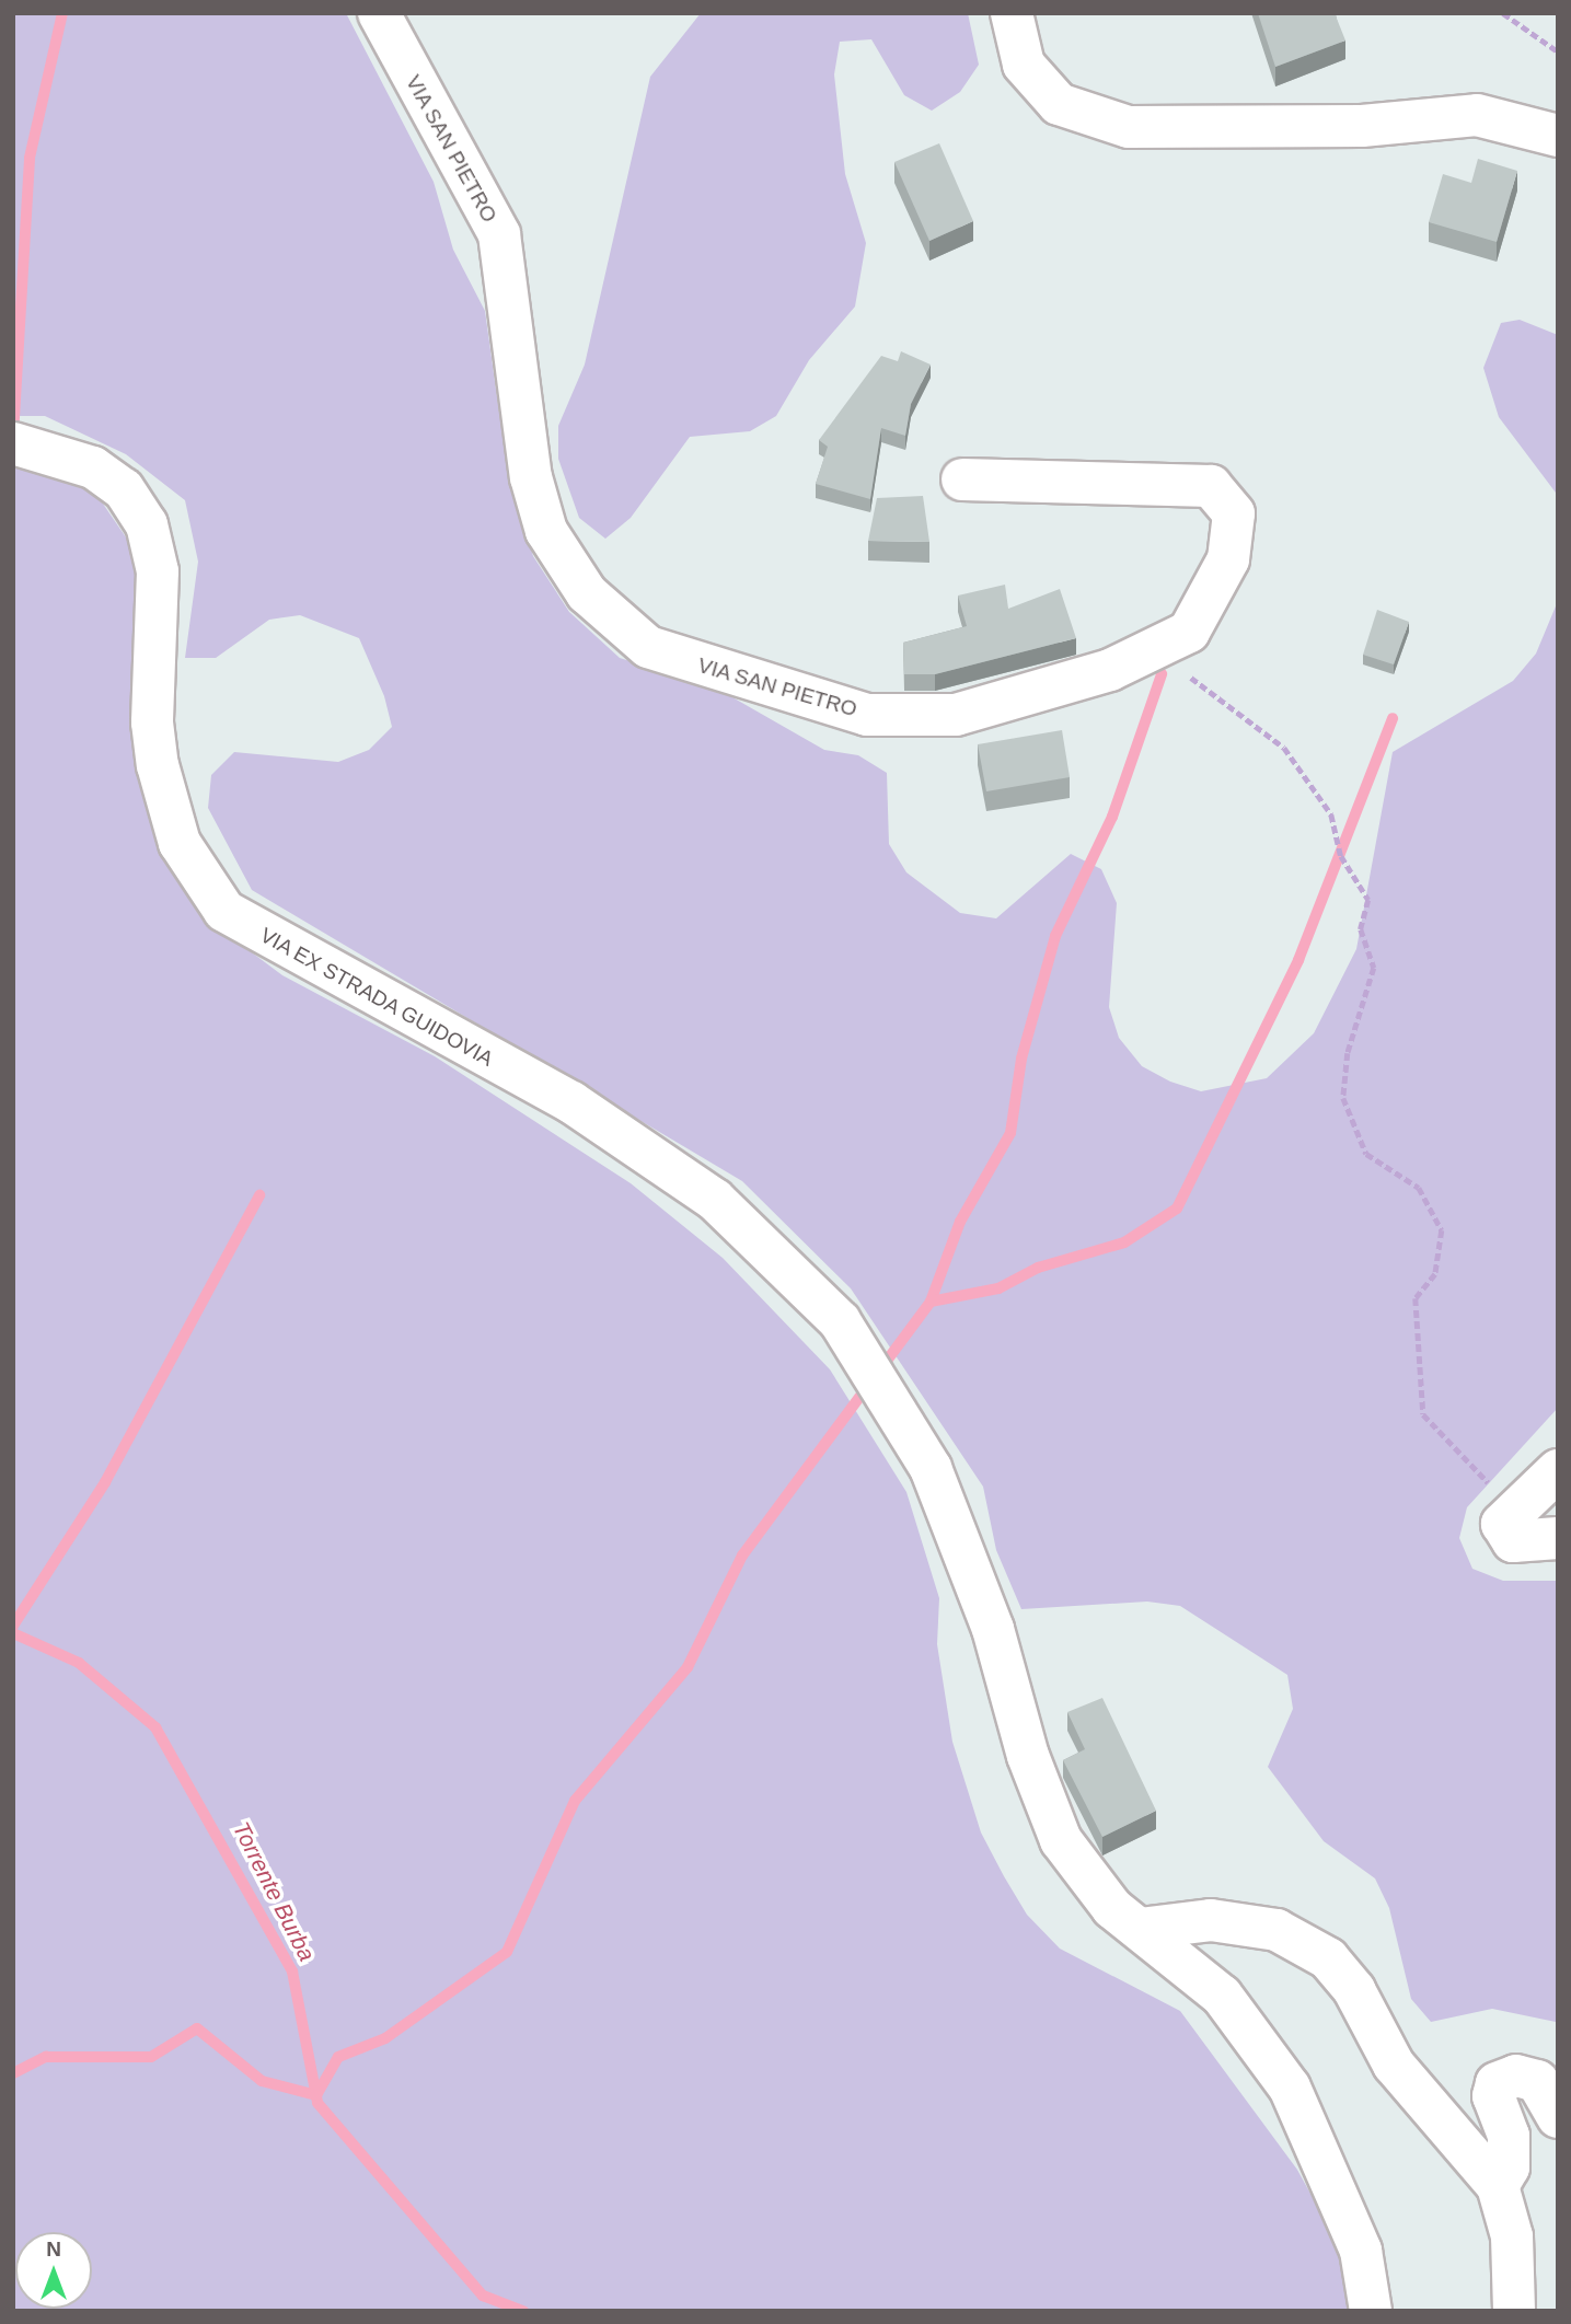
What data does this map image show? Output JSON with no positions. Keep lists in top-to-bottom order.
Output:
{
  "streets": {
    "street": ["VIA SAN PIETRO", "VIA EX STRADA GUIDOVIA"]
  },
  "water": ["Torrente Burba"],
  "north": "top"
}
